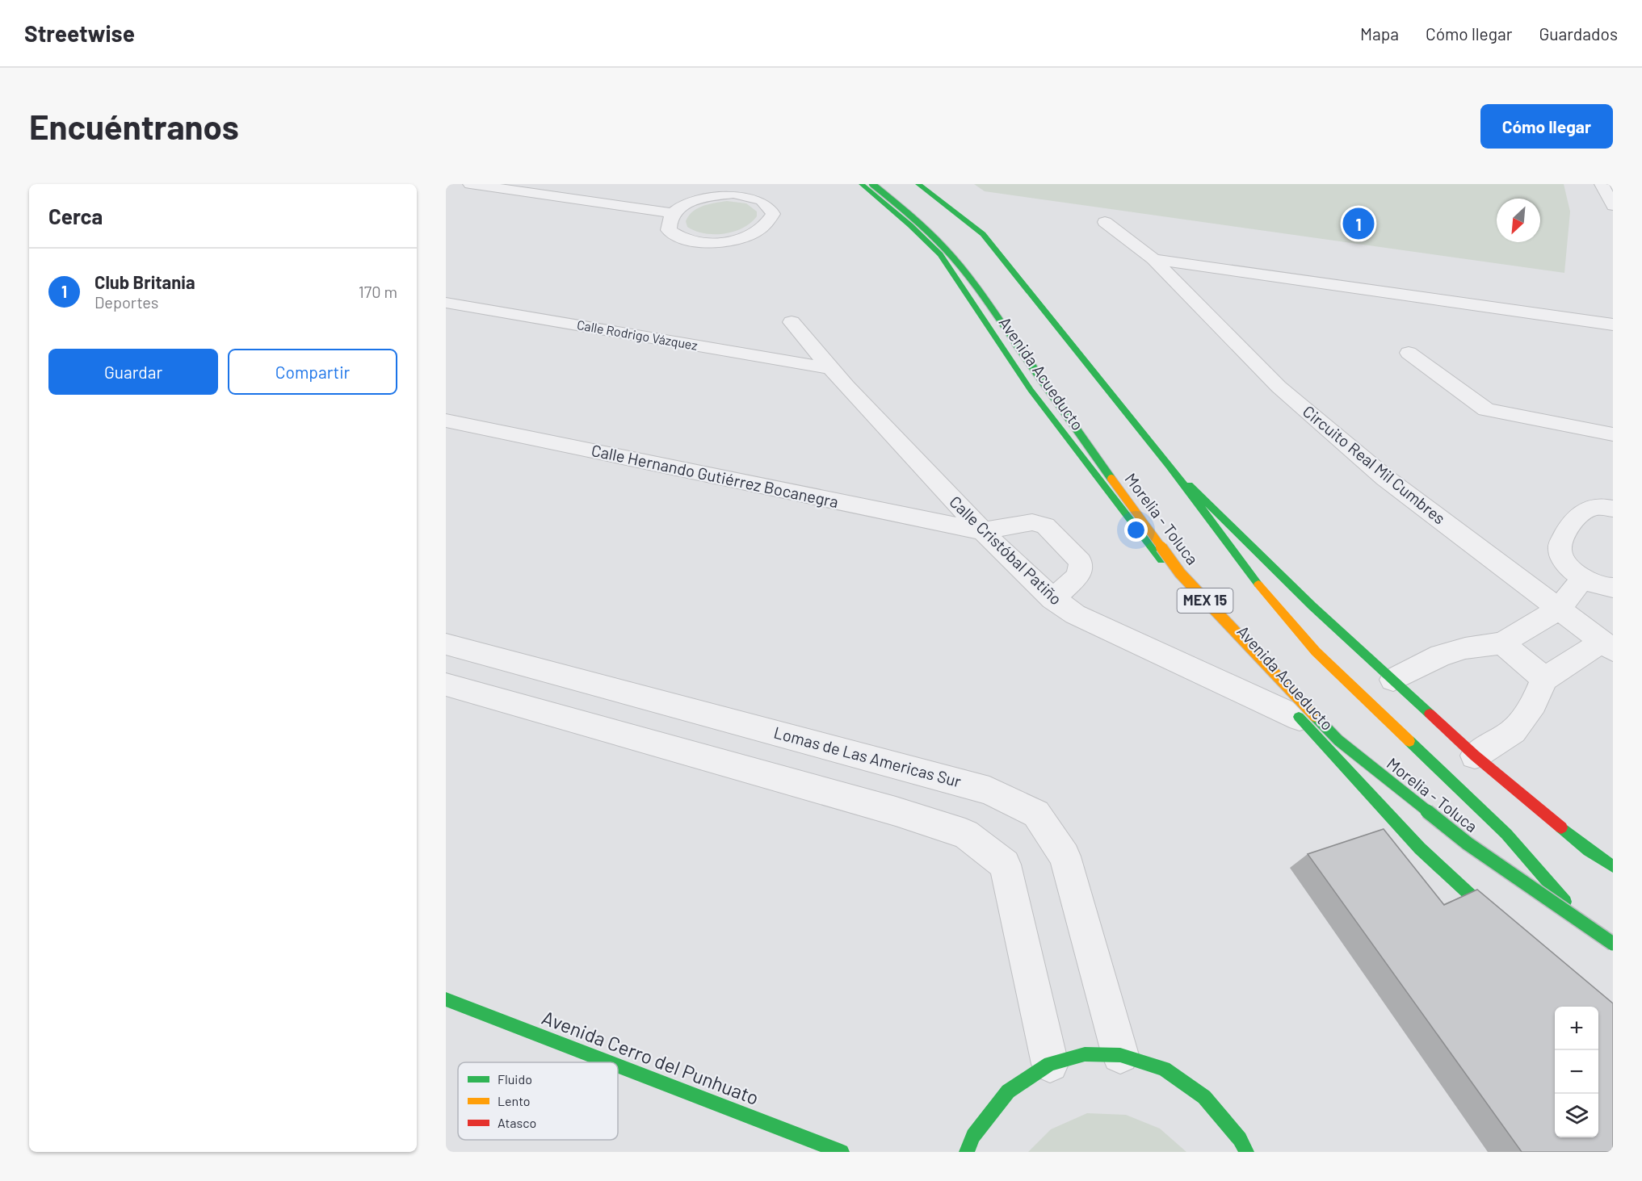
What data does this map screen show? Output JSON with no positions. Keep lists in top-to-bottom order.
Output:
{
  "streets": {
    "main road": [
      "Avenida Acueducto",
      "Morelia - Toluca",
      "MEX 15",
      "Avenida Cerro del Punhuato"
    ],
    "street": [
      "Calle Rodrigo Vázquez",
      "Circuito Real Mil Cumbres",
      "Calle Hernando Gutiérrez Bocanegra",
      "Calle Cristóbal Patiño",
      "Lomas de Las Americas Sur"
    ]
  },
  "crossings": [
    ["Calle Rodrigo Vázquez", "Calle Cristóbal Patiño"],
    ["Avenida Acueducto", "Calle Cristóbal Patiño"],
    ["Calle Hernando Gutiérrez Bocanegra", "Calle Cristóbal Patiño"]
  ],
  "legend": ["Fluido", "Lento", "Atasco"],
  "north": "bottom left",
  "page": {
    "header": "Streetwise",
    "nav": ["Mapa", "Cómo llegar", "Guardados"],
    "buttons": [
      "Cómo llegar",
      ["Guardar", "Compartir"]
    ],
    "title": "Encuéntranos",
    "heading": "Cerca",
    "pins": "1",
    "list": [
      {
        "mark": "1",
        "name": "Club Britania",
        "note": "Deportes",
        "value": "170 m"
      }
    ],
    "map_buttons": ["+", "−"]
  }
}
